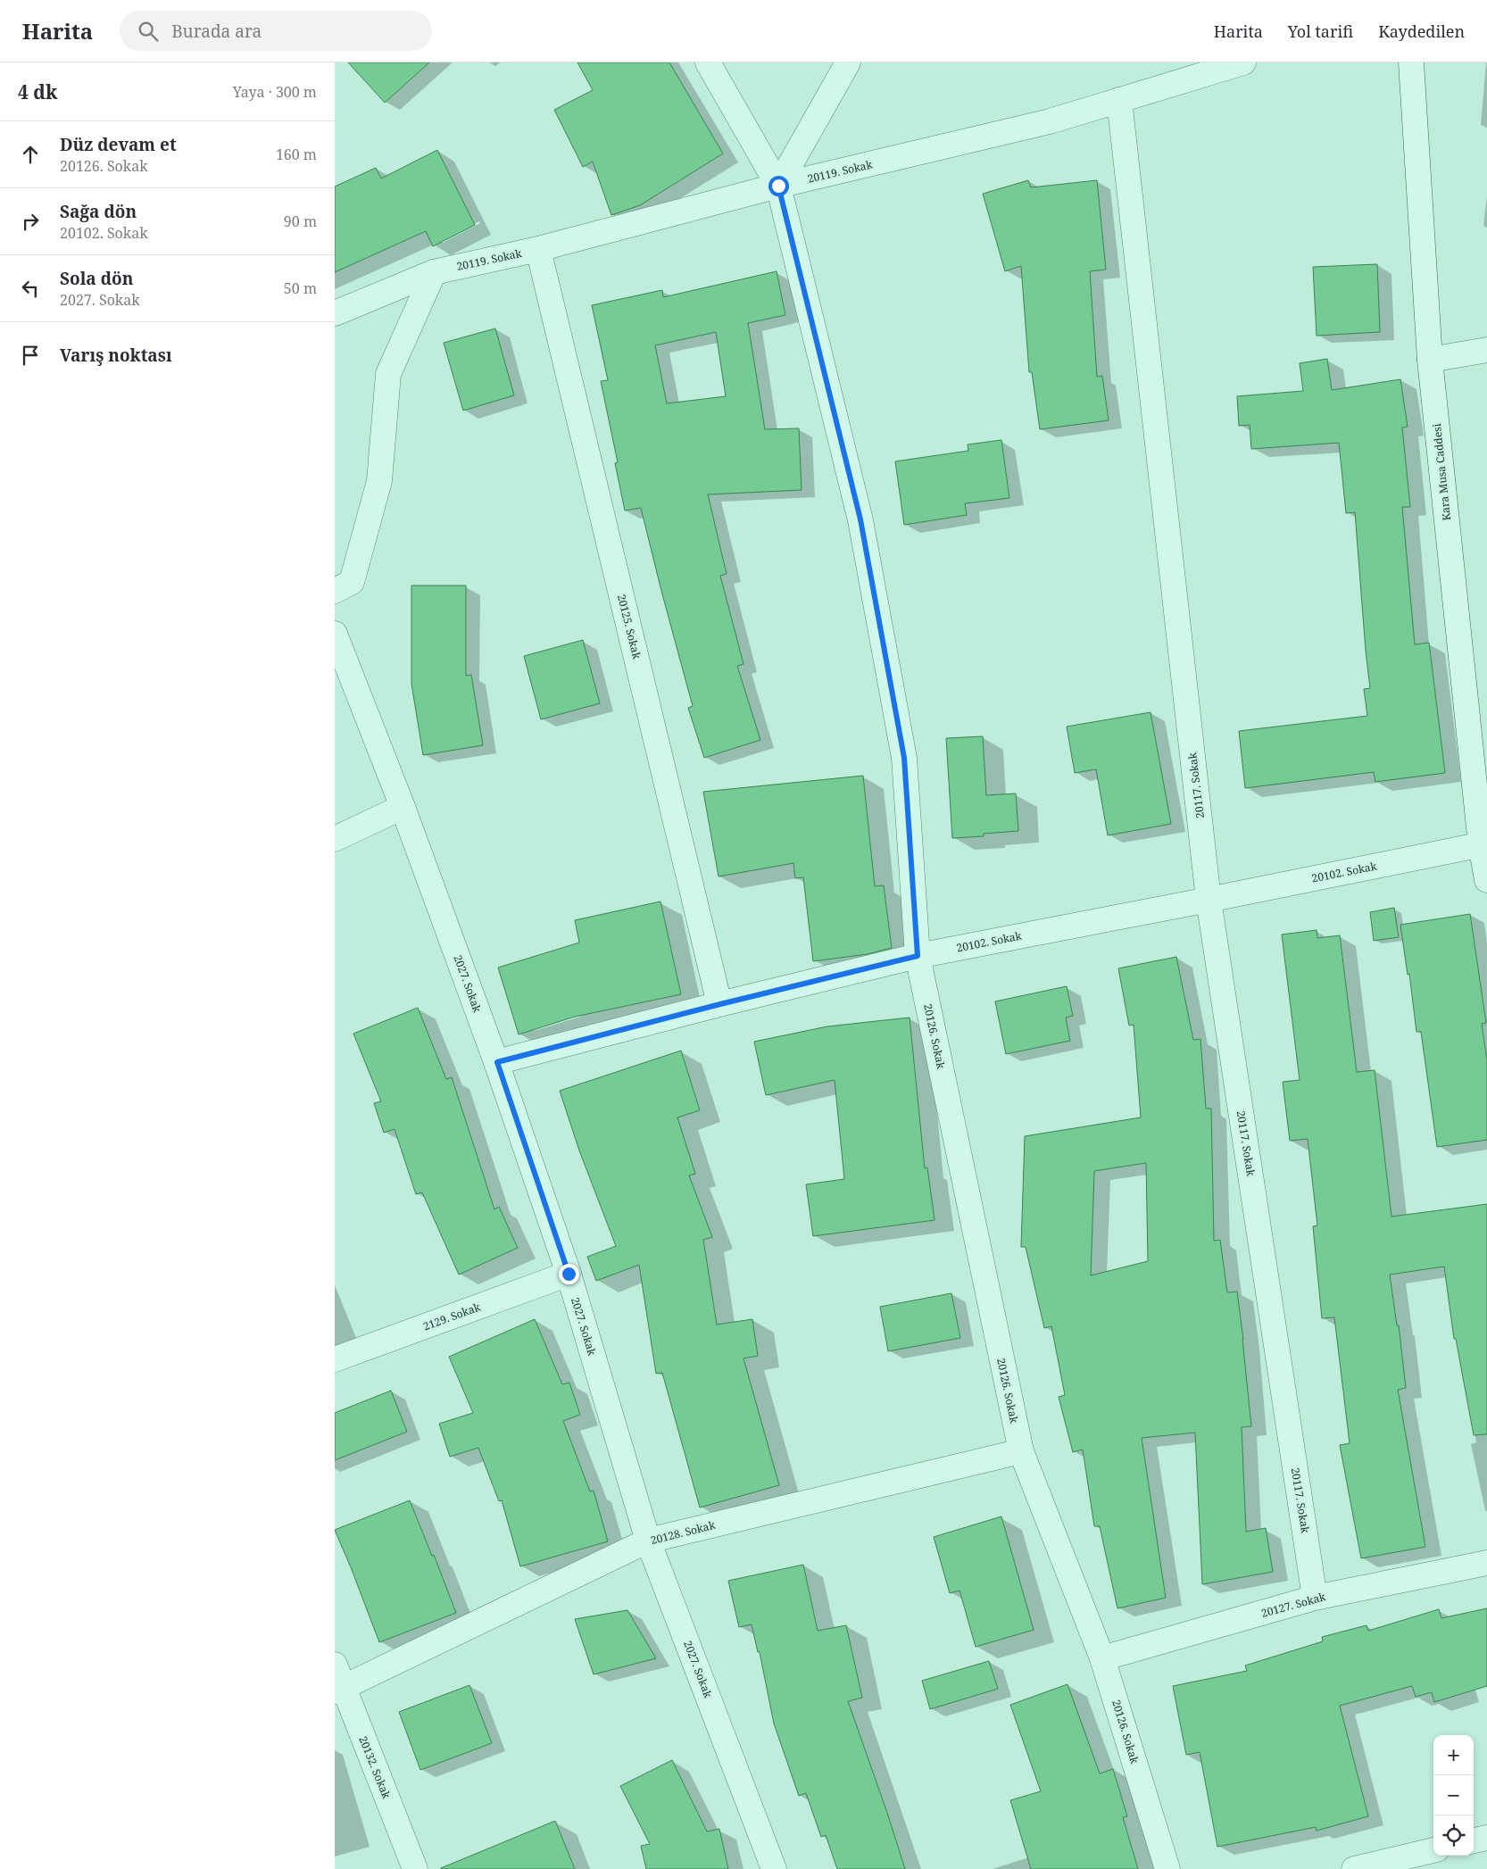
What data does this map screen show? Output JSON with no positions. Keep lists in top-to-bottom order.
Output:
{
  "streets": {
    "street": [
      "20119. Sokak",
      "Kara Musa Caddesi",
      "20125. Sokak",
      "20117. Sokak",
      "20102. Sokak",
      "2027. Sokak",
      "20126. Sokak",
      "2129. Sokak",
      "20128. Sokak",
      "20127. Sokak",
      "20132. Sokak"
    ]
  },
  "crossings": [
    ["20119. Sokak", "20125. Sokak"],
    ["20119. Sokak", "20117. Sokak"],
    ["20119. Sokak", "20126. Sokak"],
    ["Kara Musa Caddesi", "20102. Sokak"],
    ["20125. Sokak", "20102. Sokak"],
    ["20117. Sokak", "20102. Sokak"],
    ["20117. Sokak", "20127. Sokak"],
    ["20102. Sokak", "2027. Sokak"],
    ["20102. Sokak", "20126. Sokak"],
    ["2027. Sokak", "2129. Sokak"],
    ["2027. Sokak", "20128. Sokak"],
    ["20126. Sokak", "20128. Sokak"],
    ["20126. Sokak", "20127. Sokak"],
    ["20128. Sokak", "20132. Sokak"]
  ],
  "page": {
    "header": "Harita",
    "search": "Burada ara",
    "nav": ["Harita", "Yol tarifi", "Kaydedilen"],
    "heading": ["4 dk", "Yaya · 300 m"],
    "list": [
      ["Düz devam et", "20126. Sokak", "160 m"],
      ["Sağa dön", "20102. Sokak", "90 m"],
      ["Sola dön", "2027. Sokak", "50 m"],
      "Varış noktası"
    ],
    "map_buttons": ["+", "−"]
  }
}
